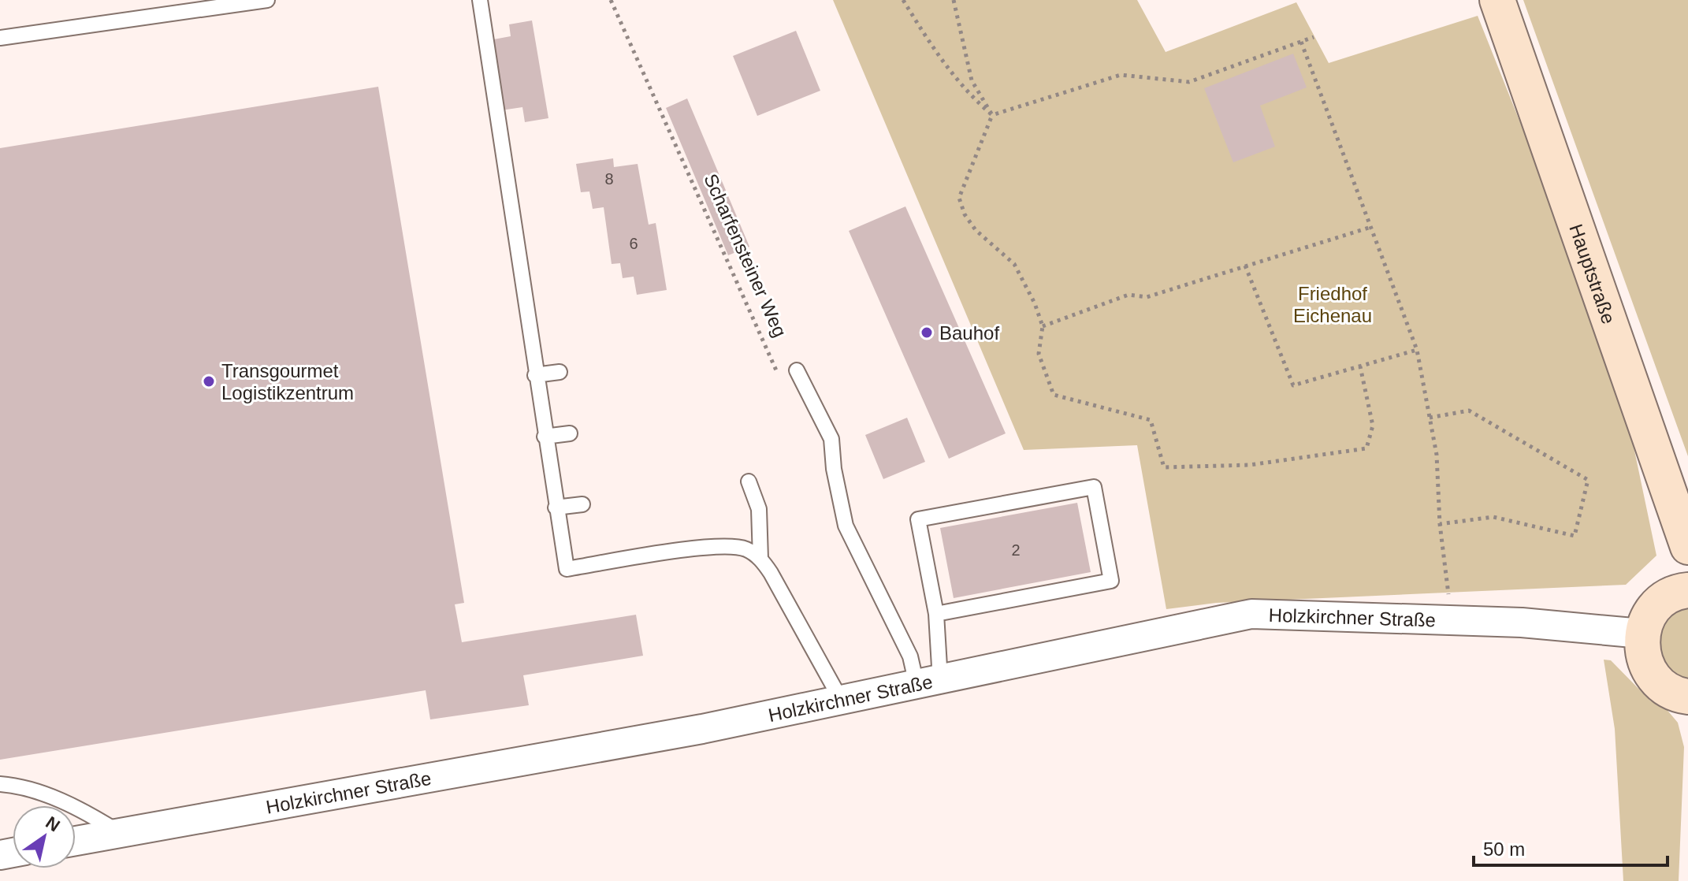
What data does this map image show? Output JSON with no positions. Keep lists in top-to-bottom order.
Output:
{
  "streets": {
    "main road": ["Hauptstraße"],
    "street": ["Holzkirchner Straße"],
    "path": ["Scharfensteiner Weg"]
  },
  "parks": ["Friedhof Eichenau"],
  "places": ["Bauhof", "Transgourmet Logistikzentrum"],
  "house_numbers": ["8", "6", "2"],
  "scale_bar": "50 m",
  "north": "top right"
}
